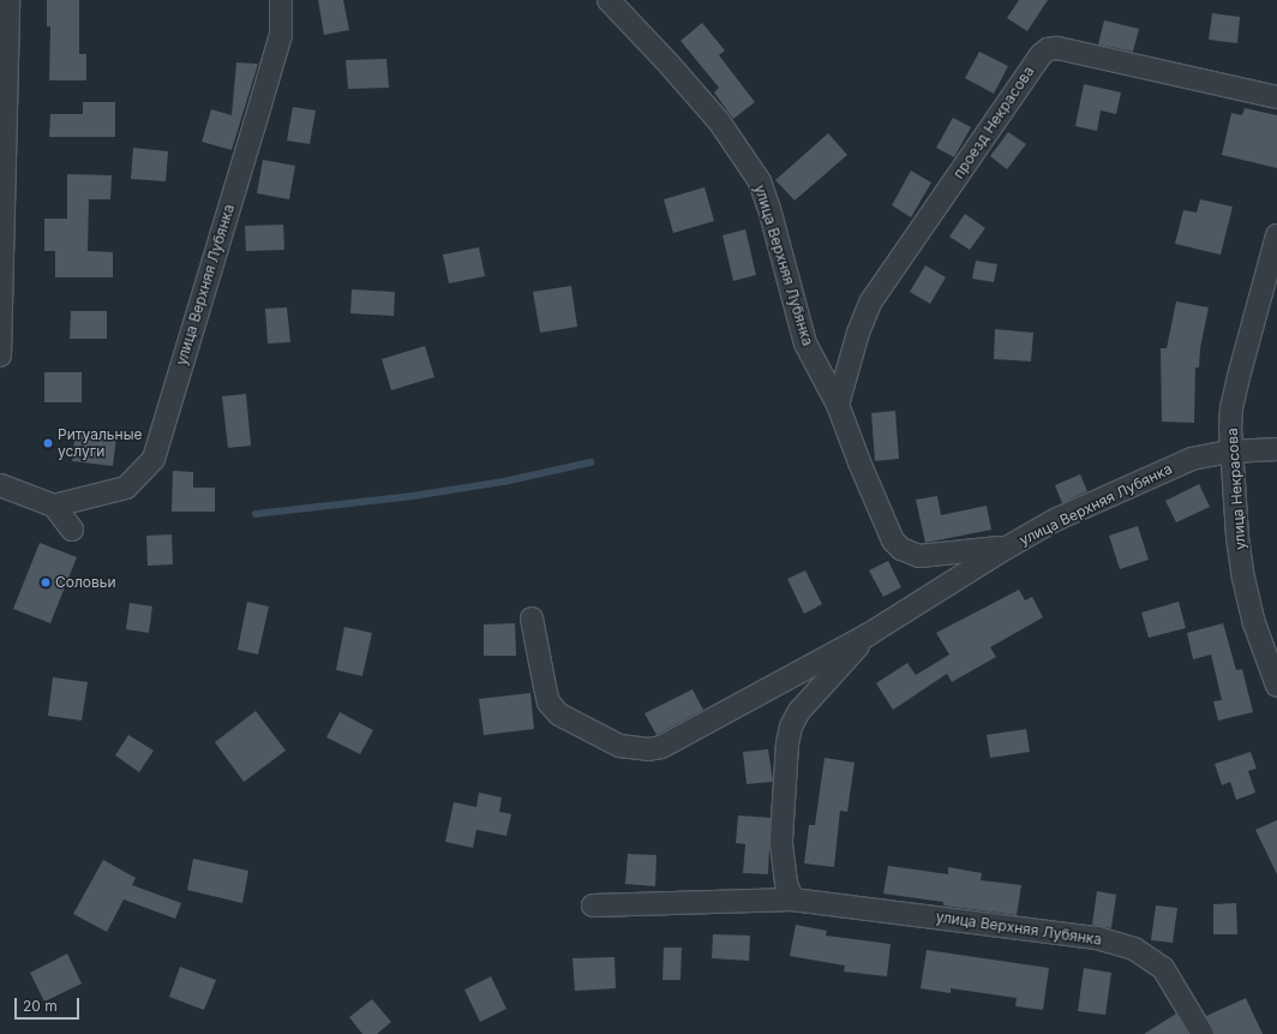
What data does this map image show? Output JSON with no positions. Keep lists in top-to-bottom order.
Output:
{
  "streets": {
    "street": ["проезд Некрасова", "улица Верхняя Лубянка", "улица Некрасова"]
  },
  "crossings": [
    ["проезд Некрасова", "улица Верхняя Лубянка"],
    ["улица Верхняя Лубянка", "улица Некрасова"]
  ],
  "places": ["Ритуальные услуги", "Соловьи"],
  "scale_bar": "20 m"
}
